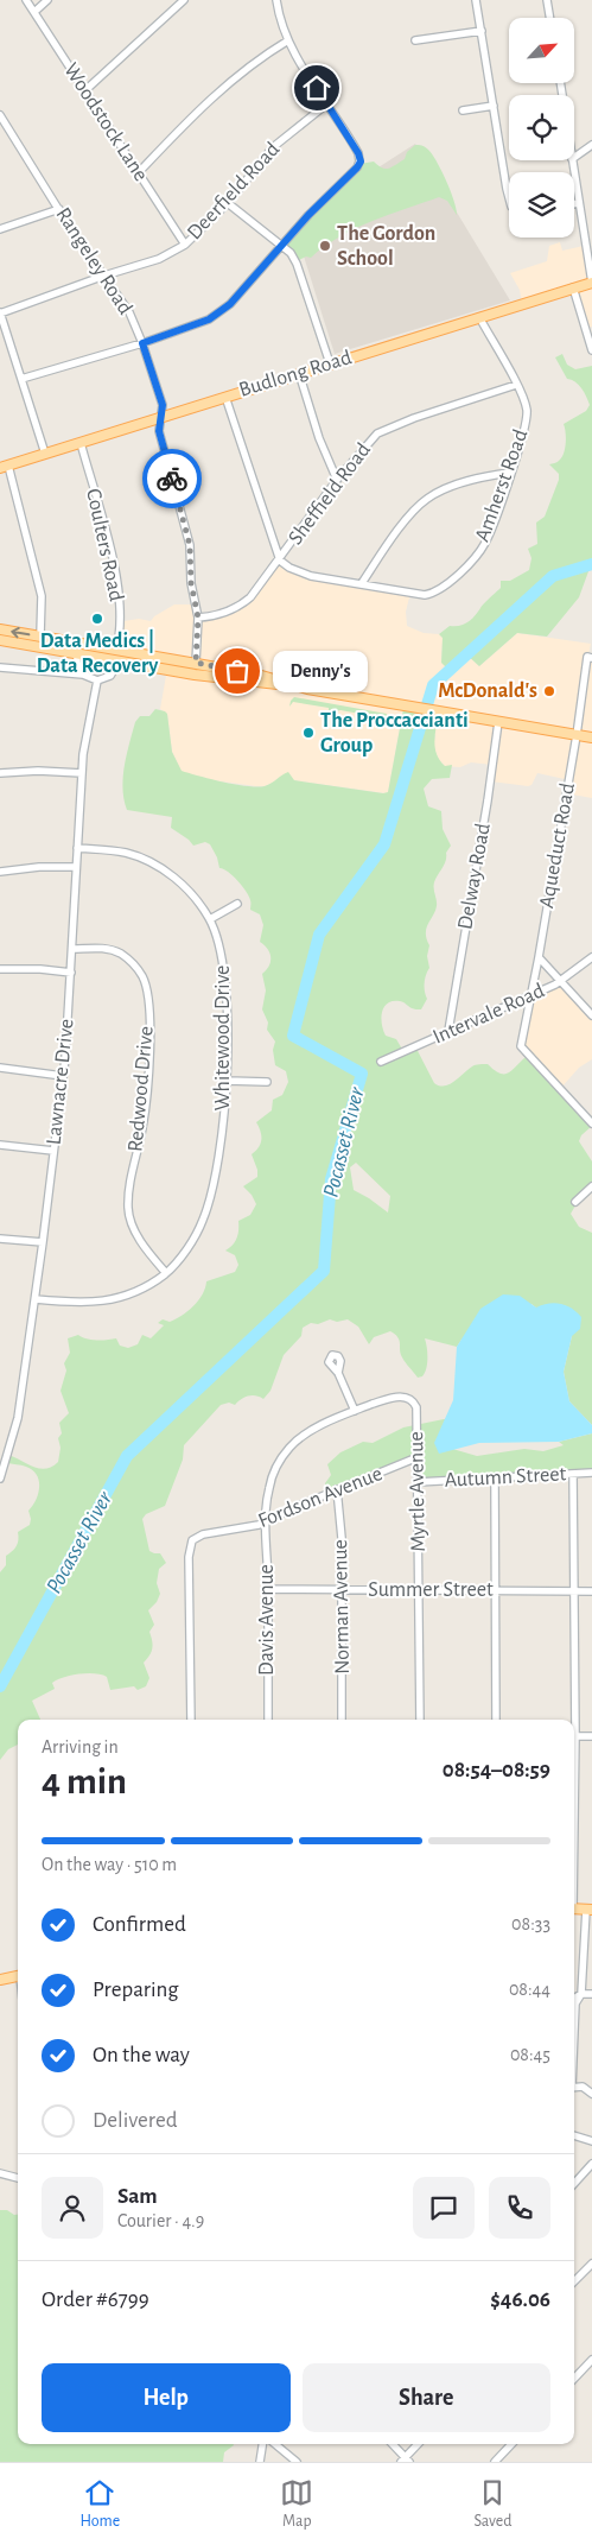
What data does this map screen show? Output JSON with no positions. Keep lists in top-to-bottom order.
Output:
{
  "streets": {
    "main road": ["Budlong Road"],
    "street": [
      "Woodstock Lane",
      "Deerfield Road",
      "Rangeley Road",
      "Amherst Road",
      "Sheffield Road",
      "Coulters Road",
      "Aqueduct Road",
      "Delway Road",
      "Intervale Road",
      "Whitewood Drive",
      "Lawnacre Drive",
      "Redwood Drive",
      "Autumn Street",
      "Myrtle Avenue",
      "Fordson Avenue",
      "Summer Street",
      "Norman Avenue",
      "Davis Avenue"
    ]
  },
  "crossings": [
    ["Woodstock Lane", "Deerfield Road"],
    ["Deerfield Road", "Rangeley Road"],
    ["Rangeley Road", "Budlong Road"],
    ["Rangeley Road", "Sheffield Road"],
    ["Budlong Road", "Amherst Road"],
    ["Budlong Road", "Coulters Road"],
    ["Amherst Road", "Sheffield Road"],
    ["Aqueduct Road", "Intervale Road"],
    ["Delway Road", "Intervale Road"],
    ["Whitewood Drive", "Lawnacre Drive"],
    ["Whitewood Drive", "Redwood Drive"],
    ["Lawnacre Drive", "Redwood Drive"],
    ["Autumn Street", "Myrtle Avenue"],
    ["Myrtle Avenue", "Fordson Avenue"],
    ["Myrtle Avenue", "Summer Street"],
    ["Myrtle Avenue", "Davis Avenue"],
    ["Fordson Avenue", "Norman Avenue"],
    ["Fordson Avenue", "Davis Avenue"],
    ["Summer Street", "Norman Avenue"],
    ["Summer Street", "Davis Avenue"]
  ],
  "water": ["Pocasset River"],
  "places": [
    "The Gordon School",
    "Data Medics | Data Recovery",
    "Denny's",
    "McDonald's",
    "The Proccaccianti Group"
  ],
  "north": "top right",
  "page": {
    "bubble": "Denny's",
    "heading": ["4 min", "Arriving in", "08:54–08:59"],
    "panel": [
      "Sam",
      "Courier · 4.9",
      "Order #6799",
      "$46.06"
    ],
    "bar": "On the way · 510 m",
    "list": [
      ["Confirmed", "08:33"],
      ["Preparing", "08:44"],
      ["On the way", "08:45"],
      "Delivered"
    ],
    "buttons": ["Help", "Share"],
    "tabs": ["Home", "Map", "Saved"]
  }
}
